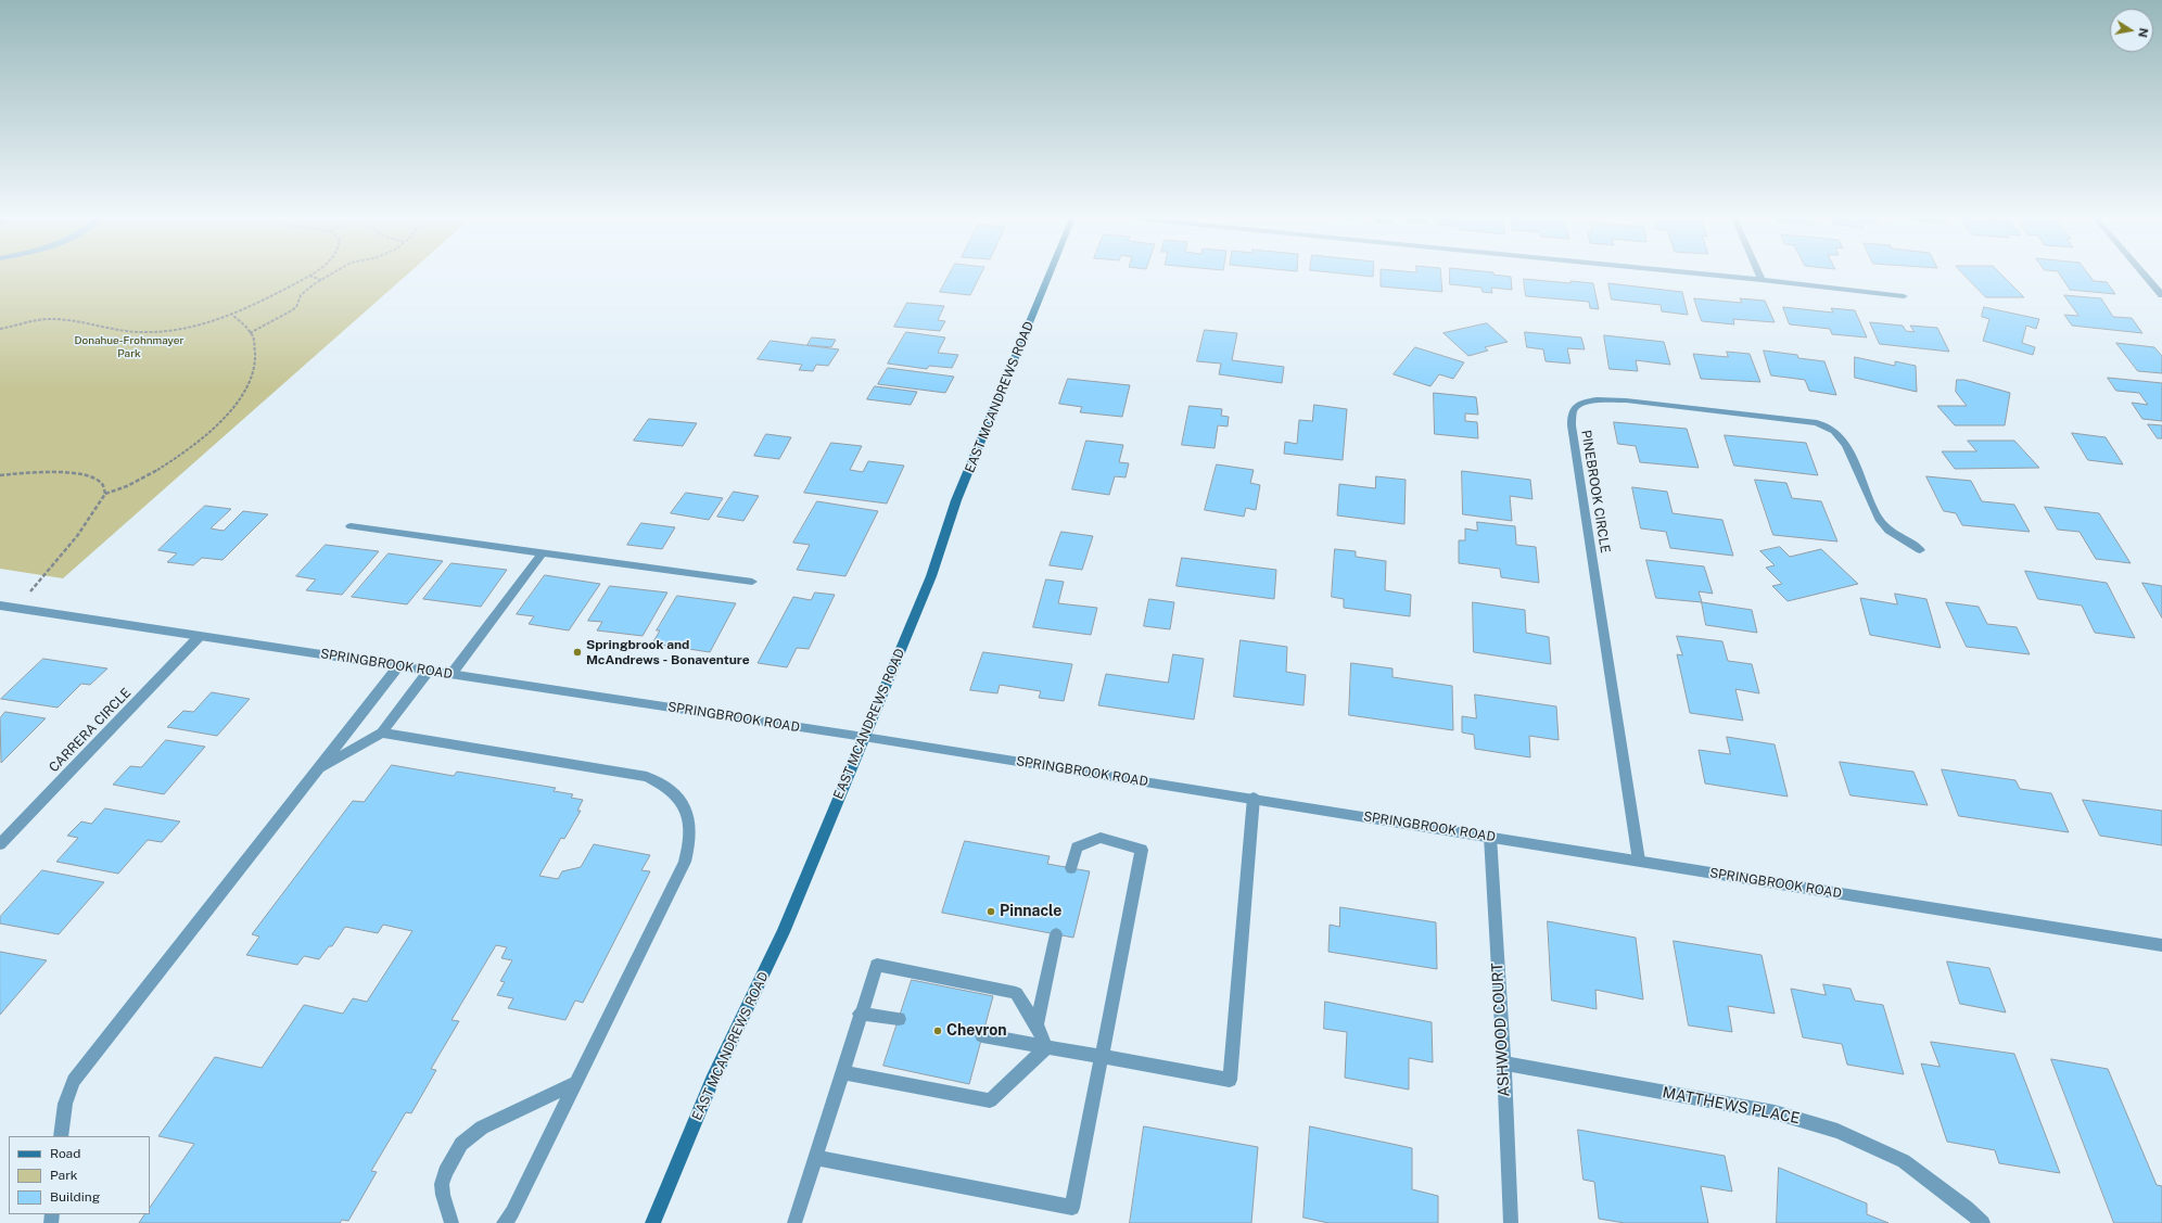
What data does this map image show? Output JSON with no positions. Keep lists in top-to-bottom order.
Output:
{
  "streets": {
    "main road": ["EAST MCANDREWS ROAD"],
    "street": [
      "PINEBROOK CIRCLE",
      "SPRINGBROOK ROAD",
      "CARRERA CIRCLE",
      "ASHWOOD COURT",
      "MATTHEWS PLACE"
    ]
  },
  "crossings": [
    ["EAST MCANDREWS ROAD", "SPRINGBROOK ROAD"],
    ["PINEBROOK CIRCLE", "SPRINGBROOK ROAD"],
    ["SPRINGBROOK ROAD", "CARRERA CIRCLE"],
    ["SPRINGBROOK ROAD", "ASHWOOD COURT"],
    ["ASHWOOD COURT", "MATTHEWS PLACE"]
  ],
  "parks": ["Donahue-Frohnmayer Park"],
  "places": ["Springbrook and McAndrews - Bonaventure", "Pinnacle", "Chevron"],
  "legend": ["Road", "Park", "Building"],
  "north": "right"
}
